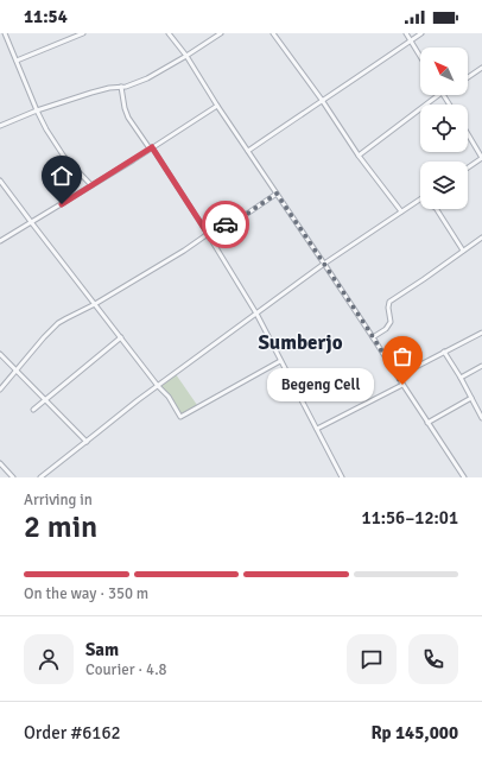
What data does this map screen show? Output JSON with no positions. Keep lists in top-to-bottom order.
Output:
{
  "districts": ["Sumberjo"],
  "places": ["Begeng Cell"],
  "north": "top left",
  "page": {
    "status": "11:54",
    "bubble": "Begeng Cell",
    "heading": ["2 min", "Arriving in", "11:56–12:01"],
    "panel": [
      "Sam",
      "Courier · 4.8",
      "Order #6162",
      "Rp 145,000"
    ],
    "bar": "On the way · 350 m"
  }
}
